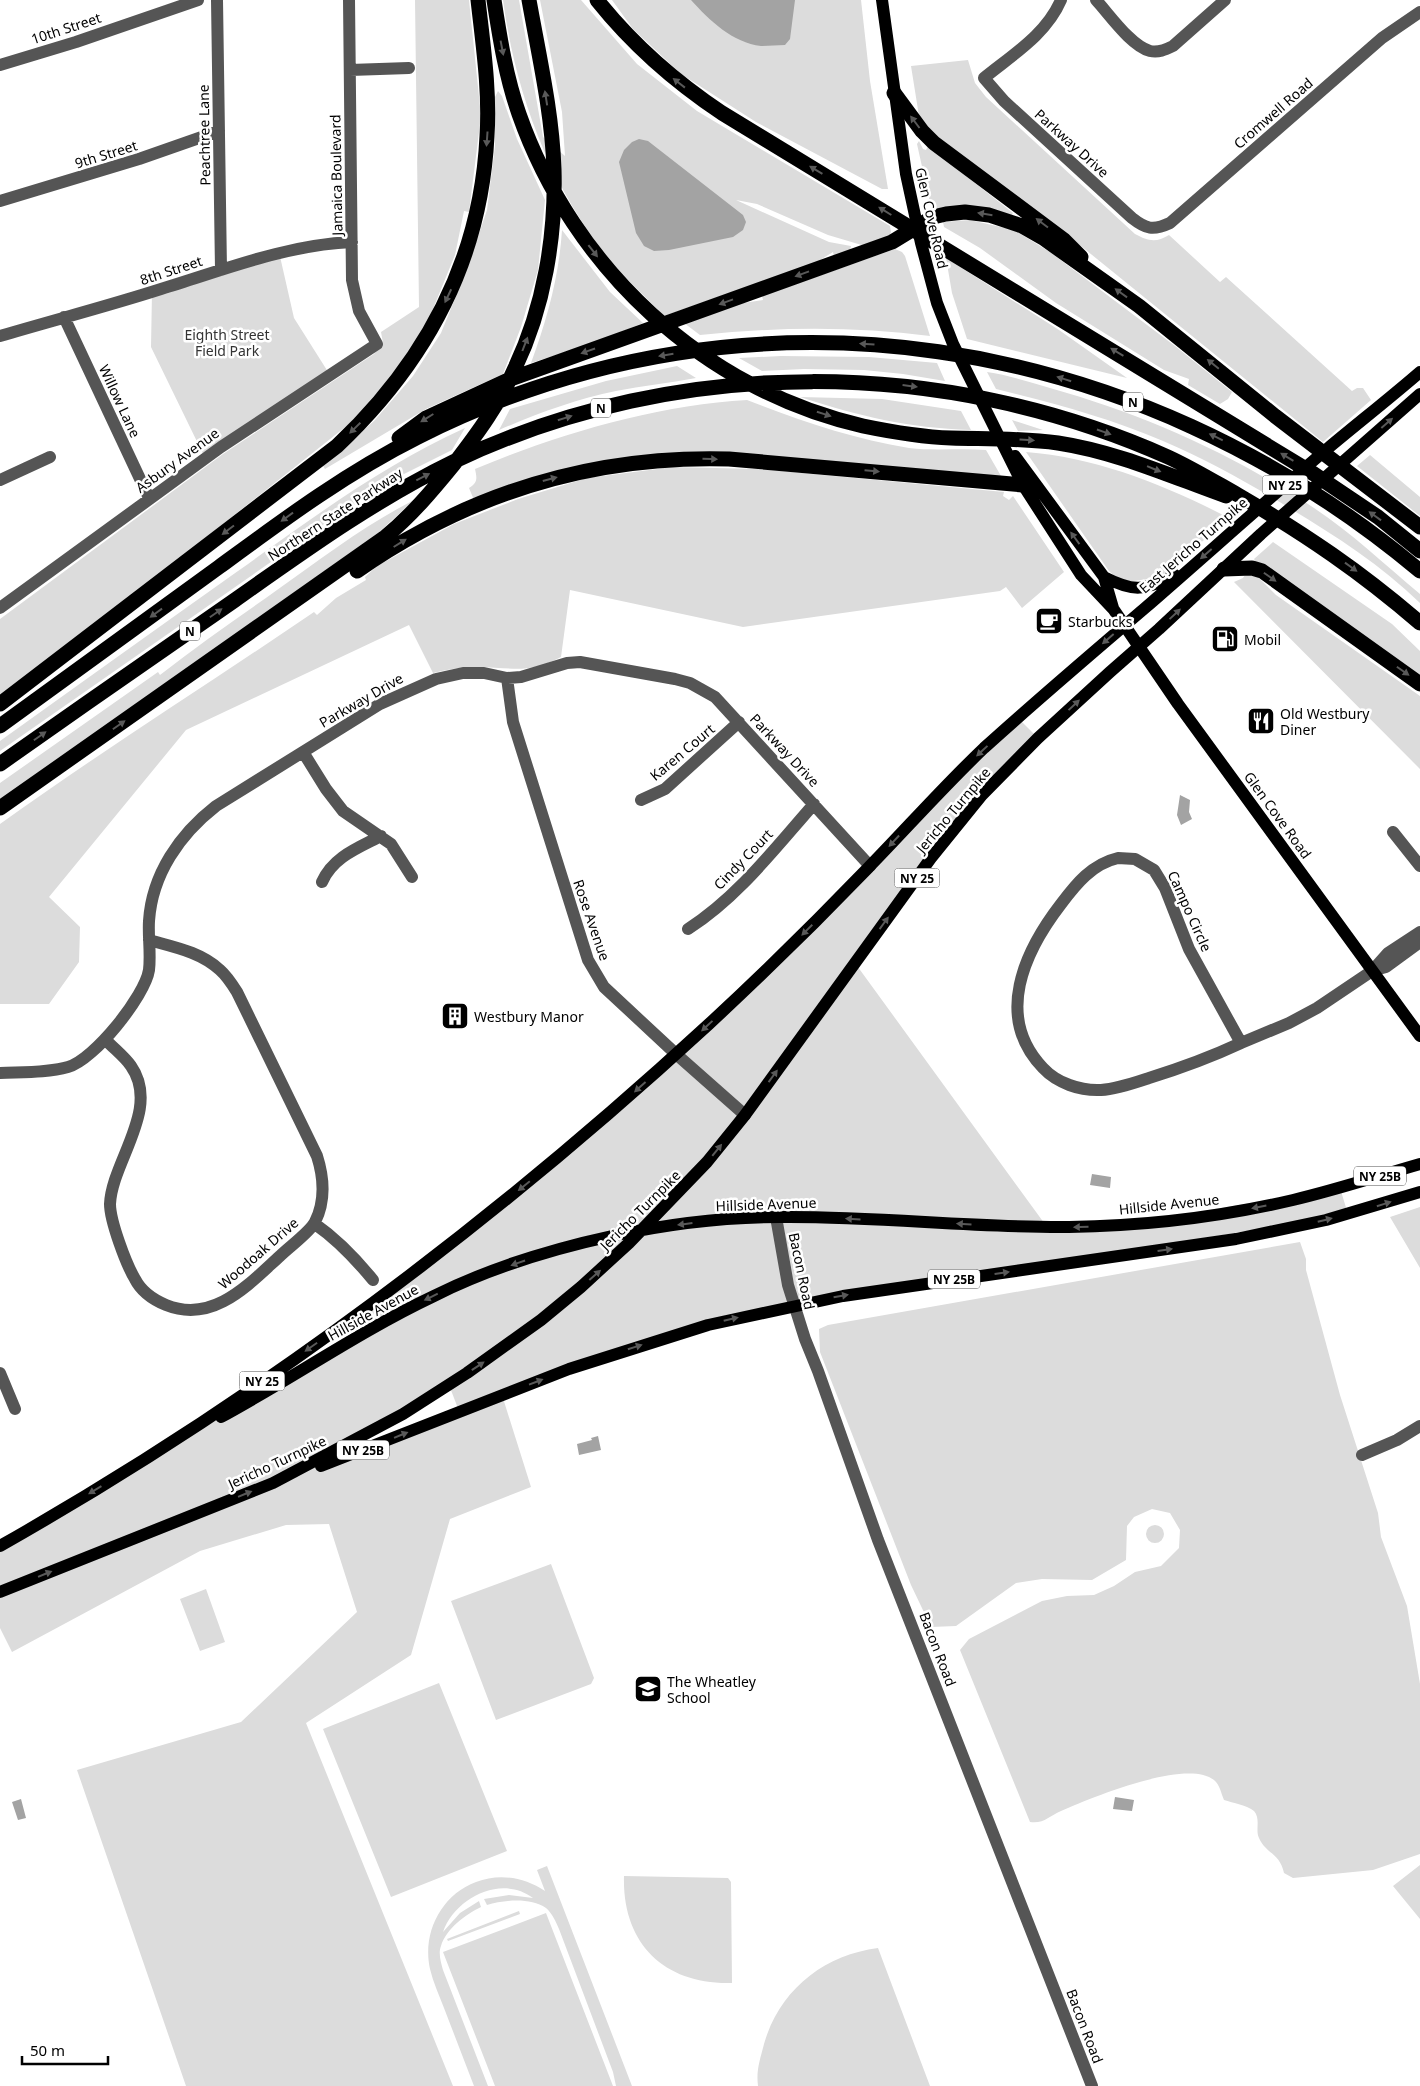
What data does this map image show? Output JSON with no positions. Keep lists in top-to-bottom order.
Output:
{
  "streets": {
    "highway": ["N", "Northern State Parkway"],
    "main road": [
      "Glen Cove Road",
      "NY 25",
      "East Jericho Turnpike",
      "Jericho Turnpike",
      "NY 25B",
      "Hillside Avenue"
    ],
    "street": [
      "10th Street",
      "Cromwell Road",
      "Peachtree Lane",
      "Parkway Drive",
      "9th Street",
      "Jamaica Boulevard",
      "8th Street",
      "Willow Lane",
      "Asbury Avenue",
      "Karen Court",
      "Cindy Court",
      "Campo Circle",
      "Rose Avenue",
      "Woodoak Drive",
      "Bacon Road"
    ]
  },
  "crossings": [
    ["Cromwell Road", "Parkway Drive"],
    ["Peachtree Lane", "9th Street"],
    ["Peachtree Lane", "8th Street"],
    ["Parkway Drive", "Karen Court"],
    ["Parkway Drive", "Jericho Turnpike"],
    ["Parkway Drive", "Cindy Court"],
    ["Parkway Drive", "Rose Avenue"],
    ["Parkway Drive", "Woodoak Drive"],
    ["Jamaica Boulevard", "8th Street"],
    ["Jamaica Boulevard", "Asbury Avenue"],
    ["Glen Cove Road", "NY 25"],
    ["Glen Cove Road", "East Jericho Turnpike"],
    ["Glen Cove Road", "Jericho Turnpike"],
    ["Glen Cove Road", "Campo Circle"],
    ["8th Street", "Willow Lane"],
    ["Willow Lane", "Asbury Avenue"],
    ["NY 25", "Jericho Turnpike"],
    ["East Jericho Turnpike", "Jericho Turnpike"],
    ["Jericho Turnpike", "Rose Avenue"],
    ["Jericho Turnpike", "NY 25B"],
    ["Jericho Turnpike", "Hillside Avenue"],
    ["NY 25B", "Bacon Road"],
    ["Hillside Avenue", "Bacon Road"]
  ],
  "parks": ["Eighth Street Field Park"],
  "places": {
    "cafe": ["Starbucks"],
    "fuel station": ["Mobil"],
    "restaurant": ["Old Westbury Diner"],
    "building": ["Westbury Manor"],
    "school or university": ["The Wheatley School"]
  },
  "scale_bar": "50 m"
}
